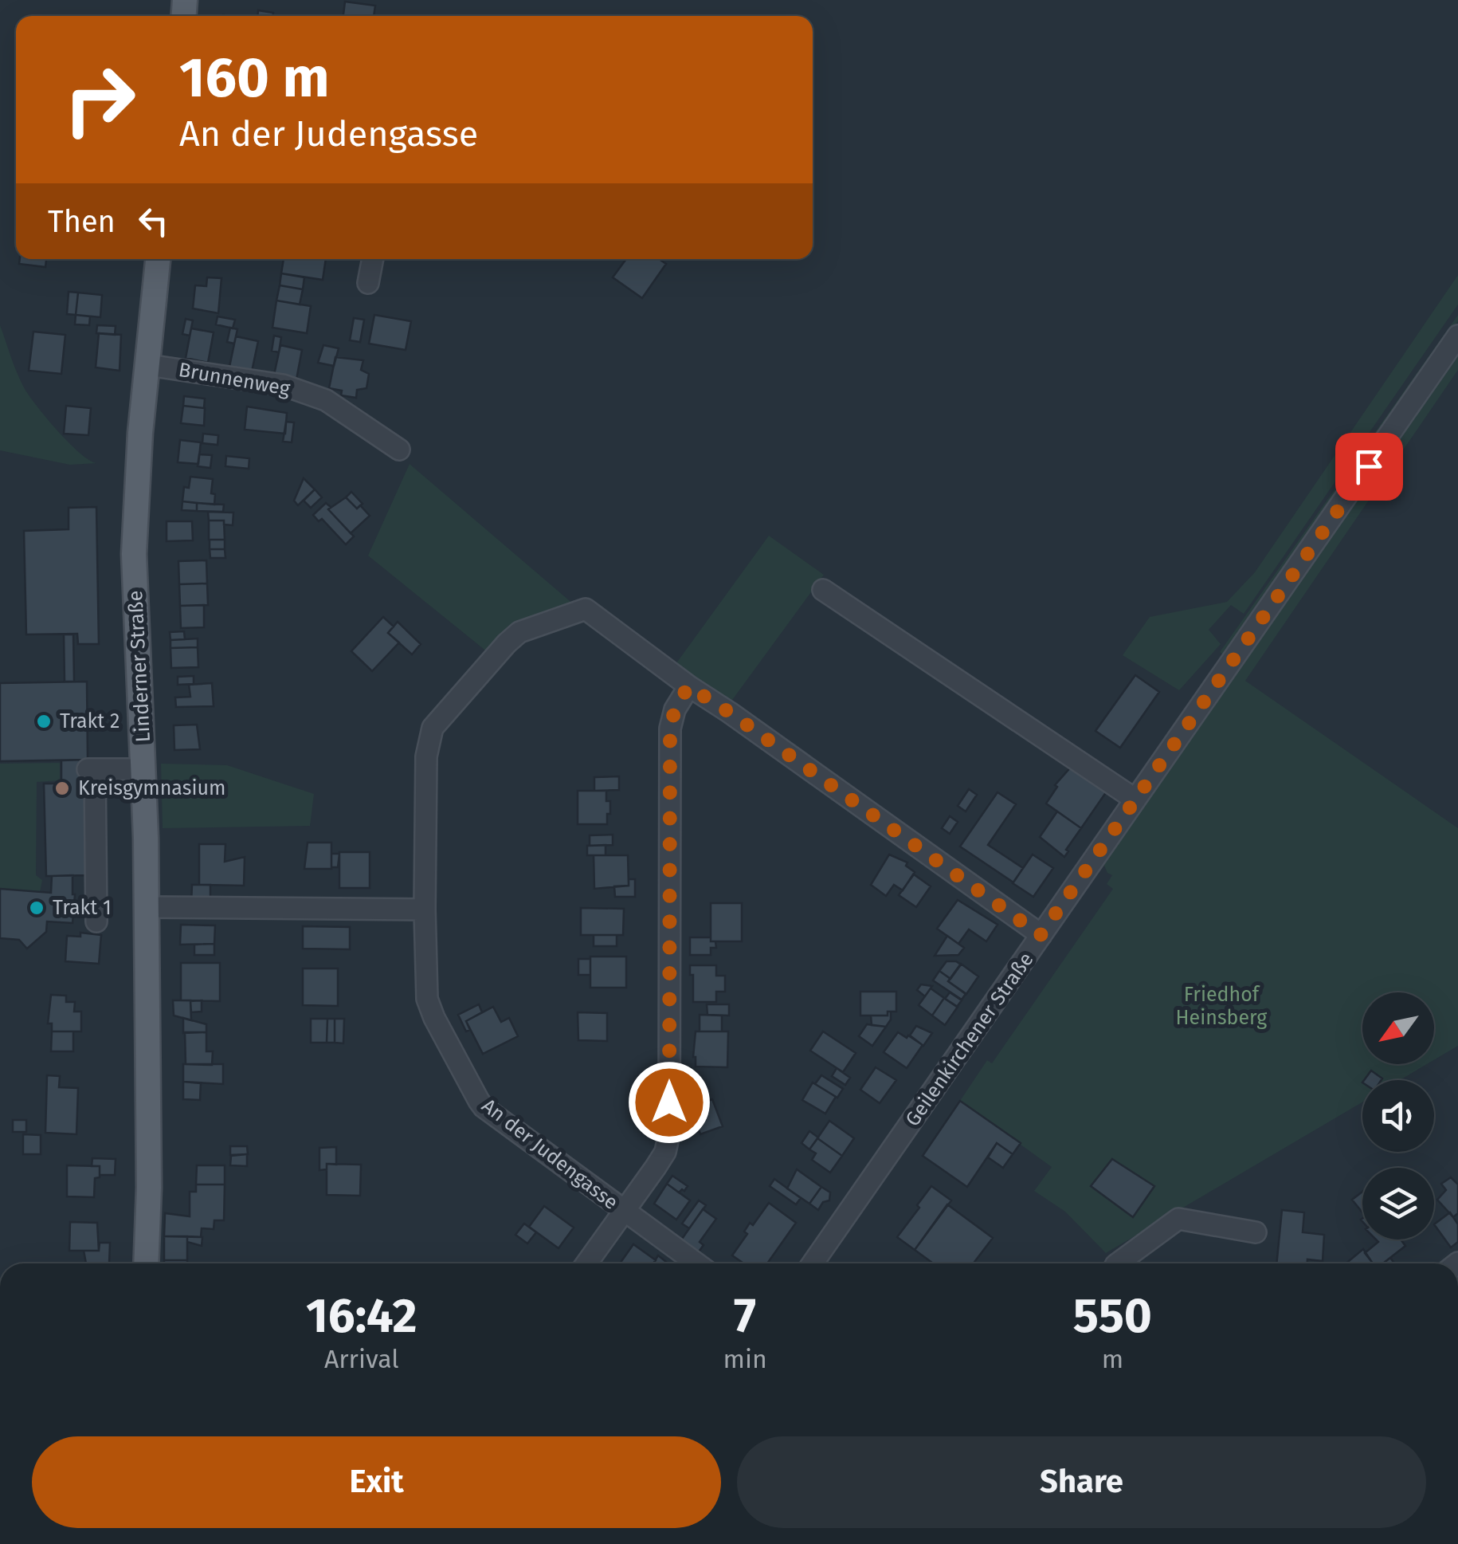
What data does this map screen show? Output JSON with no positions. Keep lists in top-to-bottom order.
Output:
{
  "streets": {
    "main road": ["Linderner Straße"],
    "street": ["Brunnenweg", "Geilenkirchener Straße", "An der Judengasse"]
  },
  "crossings": [
    ["Brunnenweg", "Linderner Straße"],
    ["Geilenkirchener Straße", "An der Judengasse"]
  ],
  "parks": ["Friedhof Heinsberg"],
  "places": ["Trakt 2", "Kreisgymnasium", "Trakt 1"],
  "north": "bottom left",
  "page": {
    "turn": ["160 m", "An der Judengasse"],
    "then": "Then",
    "eta": [
      "16:42",
      "Arrival",
      "7",
      "min",
      "550",
      "m"
    ],
    "buttons": ["Exit", "Share"]
  }
}
